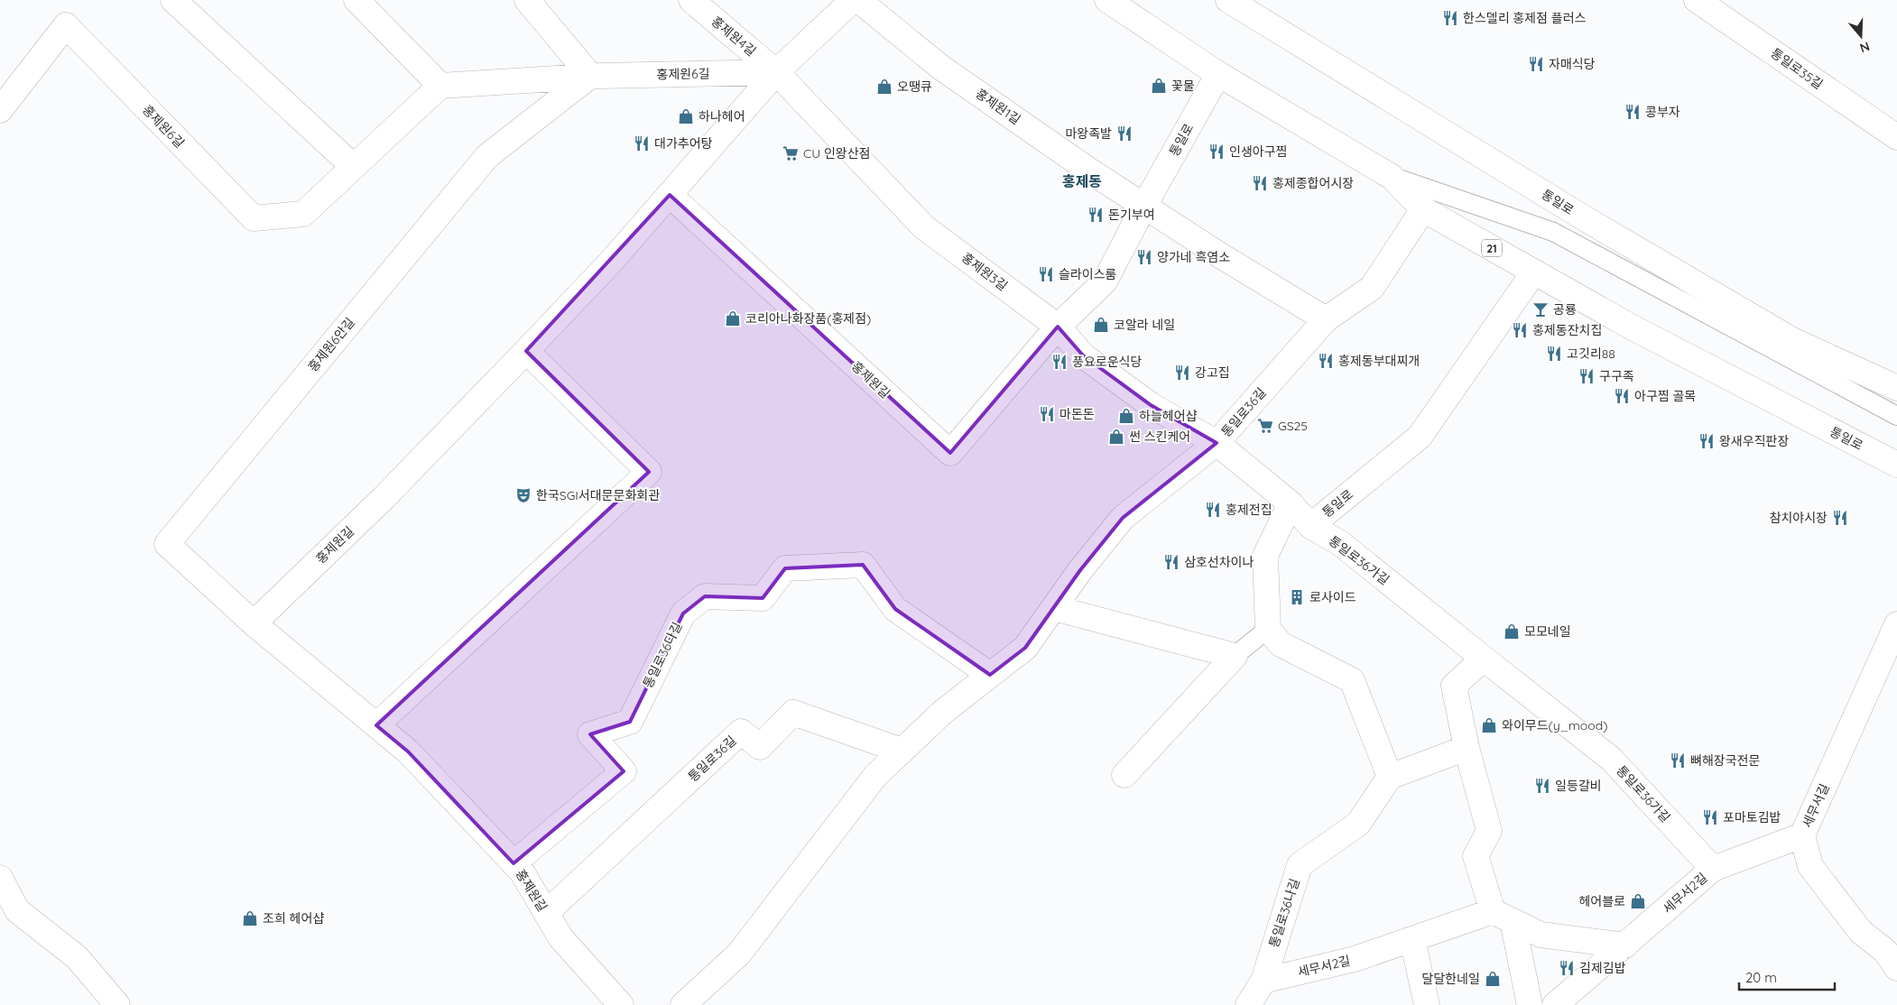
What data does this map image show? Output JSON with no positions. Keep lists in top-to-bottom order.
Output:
{
  "streets": {
    "street": [
      "홍제원4길",
      "통일로35길",
      "홍제원6길",
      "홍제원1길",
      "통일로",
      "21",
      "홍제원3길",
      "홍제원6안길",
      "홍제원길",
      "통일로36길",
      "통일로36가길",
      "통일로36다길",
      "세무서길",
      "세무서2길",
      "통일로36나길"
    ]
  },
  "crossings": [
    ["홍제원4길", "홍제원6길"],
    ["홍제원4길", "홍제원3길"],
    ["홍제원4길", "홍제원길"],
    ["홍제원6길", "홍제원3길"],
    ["홍제원6길", "홍제원6안길"],
    ["홍제원6길", "홍제원길"],
    ["홍제원1길", "통일로"],
    ["홍제원1길", "통일로36길"],
    ["통일로", "통일로36길"],
    ["통일로", "통일로36가길"],
    ["홍제원3길", "홍제원길"],
    ["홍제원3길", "통일로36길"],
    ["홍제원3길", "통일로36가길"],
    ["홍제원6안길", "홍제원길"],
    ["홍제원길", "통일로36길"],
    ["홍제원길", "통일로36다길"],
    ["통일로36길", "통일로36가길"],
    ["통일로36길", "통일로36다길"],
    ["통일로36가길", "세무서2길"],
    ["세무서길", "세무서2길"],
    ["세무서2길", "통일로36나길"]
  ],
  "districts": ["홍제동"],
  "places": {
    "restaurant": [
      "한스델리 홍제점 플러스",
      "자매식당",
      "콩부자",
      "마왕족발",
      "대가추어탕",
      "인생아구찜",
      "홍제종합어시장",
      "돈기부여",
      "양가네 흑염소",
      "슬라이스룸",
      "홍제동잔치집",
      "고깃리88",
      "홍제동부대찌개",
      "풍요로운식당",
      "강고집",
      "구구족",
      "아구찜 골목",
      "마돈돈",
      "왕새우직판장",
      "홍제전집",
      "참치야시장",
      "삼호선차이나",
      "뼈해장국전문",
      "일등갈비",
      "포마토김밥",
      "김제김밥"
    ],
    "shop": [
      "꽃물",
      "오땡큐",
      "하나헤어",
      "코리아나화장품(홍제점)",
      "코알라 네일",
      "하늘헤어샵",
      "썬 스킨케어",
      "모모네일",
      "와이무드(y_mood)",
      "헤어블로",
      "조희 헤어샵",
      "달달한네일"
    ],
    "supermarket": ["CU 인왕산점", "GS25"],
    "bar": ["공룡"],
    "theatre": ["한국SGI서대문문화회관"],
    "building": ["로사이드"]
  },
  "scale_bar": "20 m",
  "north": "bottom"
}
